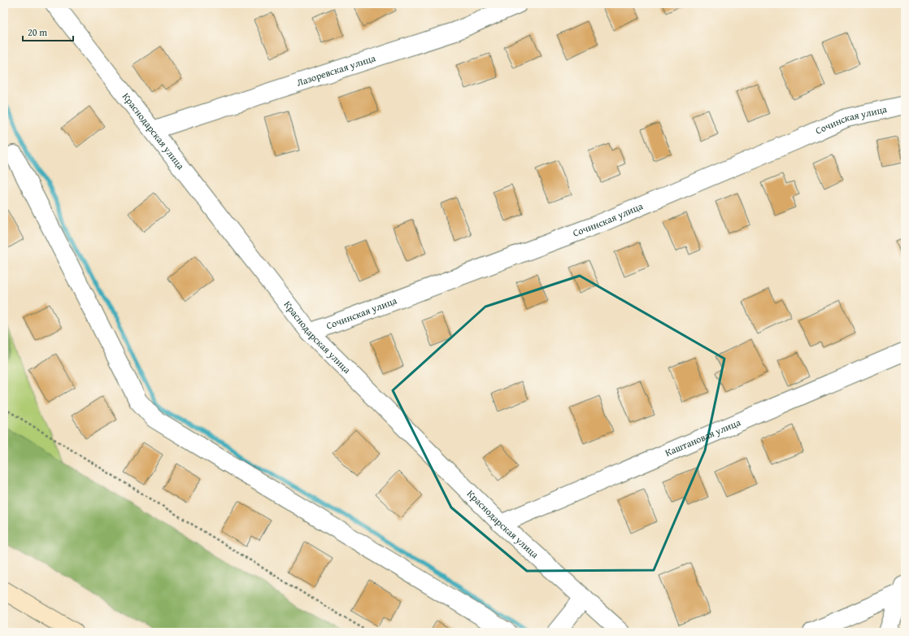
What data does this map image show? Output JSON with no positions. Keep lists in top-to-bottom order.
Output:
{
  "streets": {
    "street": [
      "Лазоревская улица",
      "Сочинская улица",
      "Краснодарская улица",
      "Каштановая улица"
    ]
  },
  "crossings": [
    ["Лазоревская улица", "Краснодарская улица"],
    ["Сочинская улица", "Краснодарская улица"],
    ["Краснодарская улица", "Каштановая улица"]
  ],
  "scale_bar": "20 m"
}
